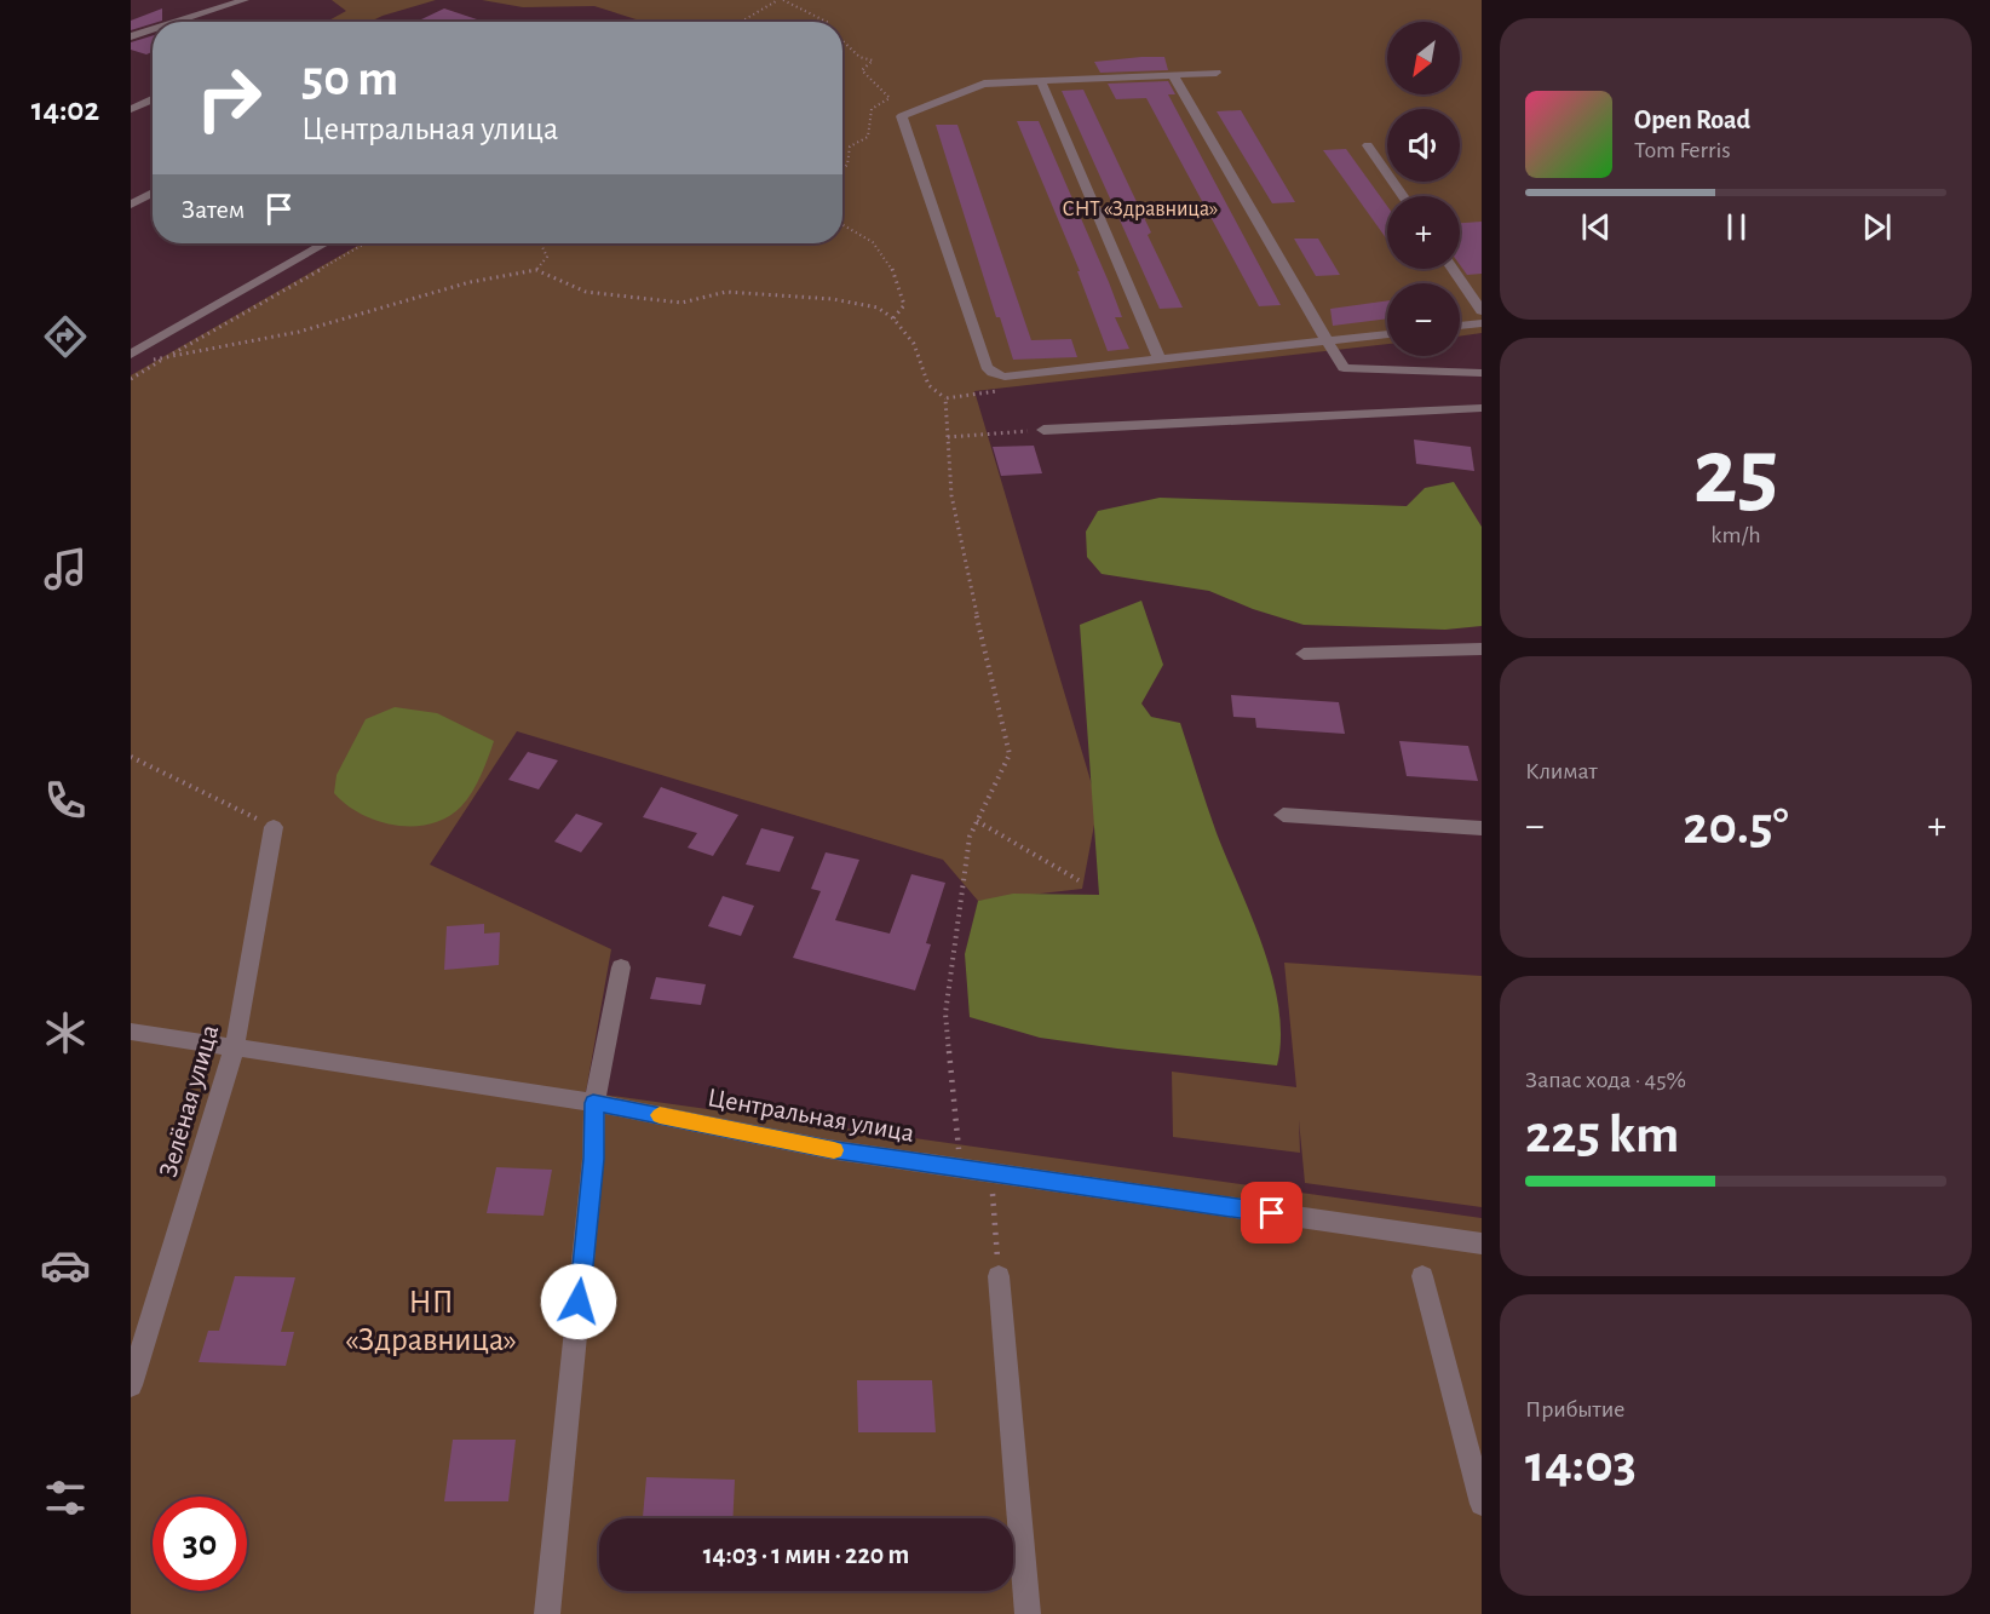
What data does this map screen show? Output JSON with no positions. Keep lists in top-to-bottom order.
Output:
{
  "streets": {
    "street": ["Зелёная улица", "Центральная улица"]
  },
  "crossings": [
    ["Зелёная улица", "Центральная улица"]
  ],
  "parks": ["СНТ «Здравница»", "НП «Здравница»"],
  "north": "bottom left",
  "page": {
    "tabs": "14:02",
    "map_buttons": ["+", "−"],
    "turn": ["50 m", "Центральная улица"],
    "song": ["Open Road", "Tom Ferris"],
    "then": "Затем",
    "tile": [
      ["25", "km/h"],
      "Климат",
      ["Запас хода · 45%", "225 km"],
      ["Прибытие", "14:03"]
    ],
    "heat": ["−", "20.5°", "+"],
    "limit": "30",
    "trip": "14:03 · 1 мин · 220 m"
  }
}
